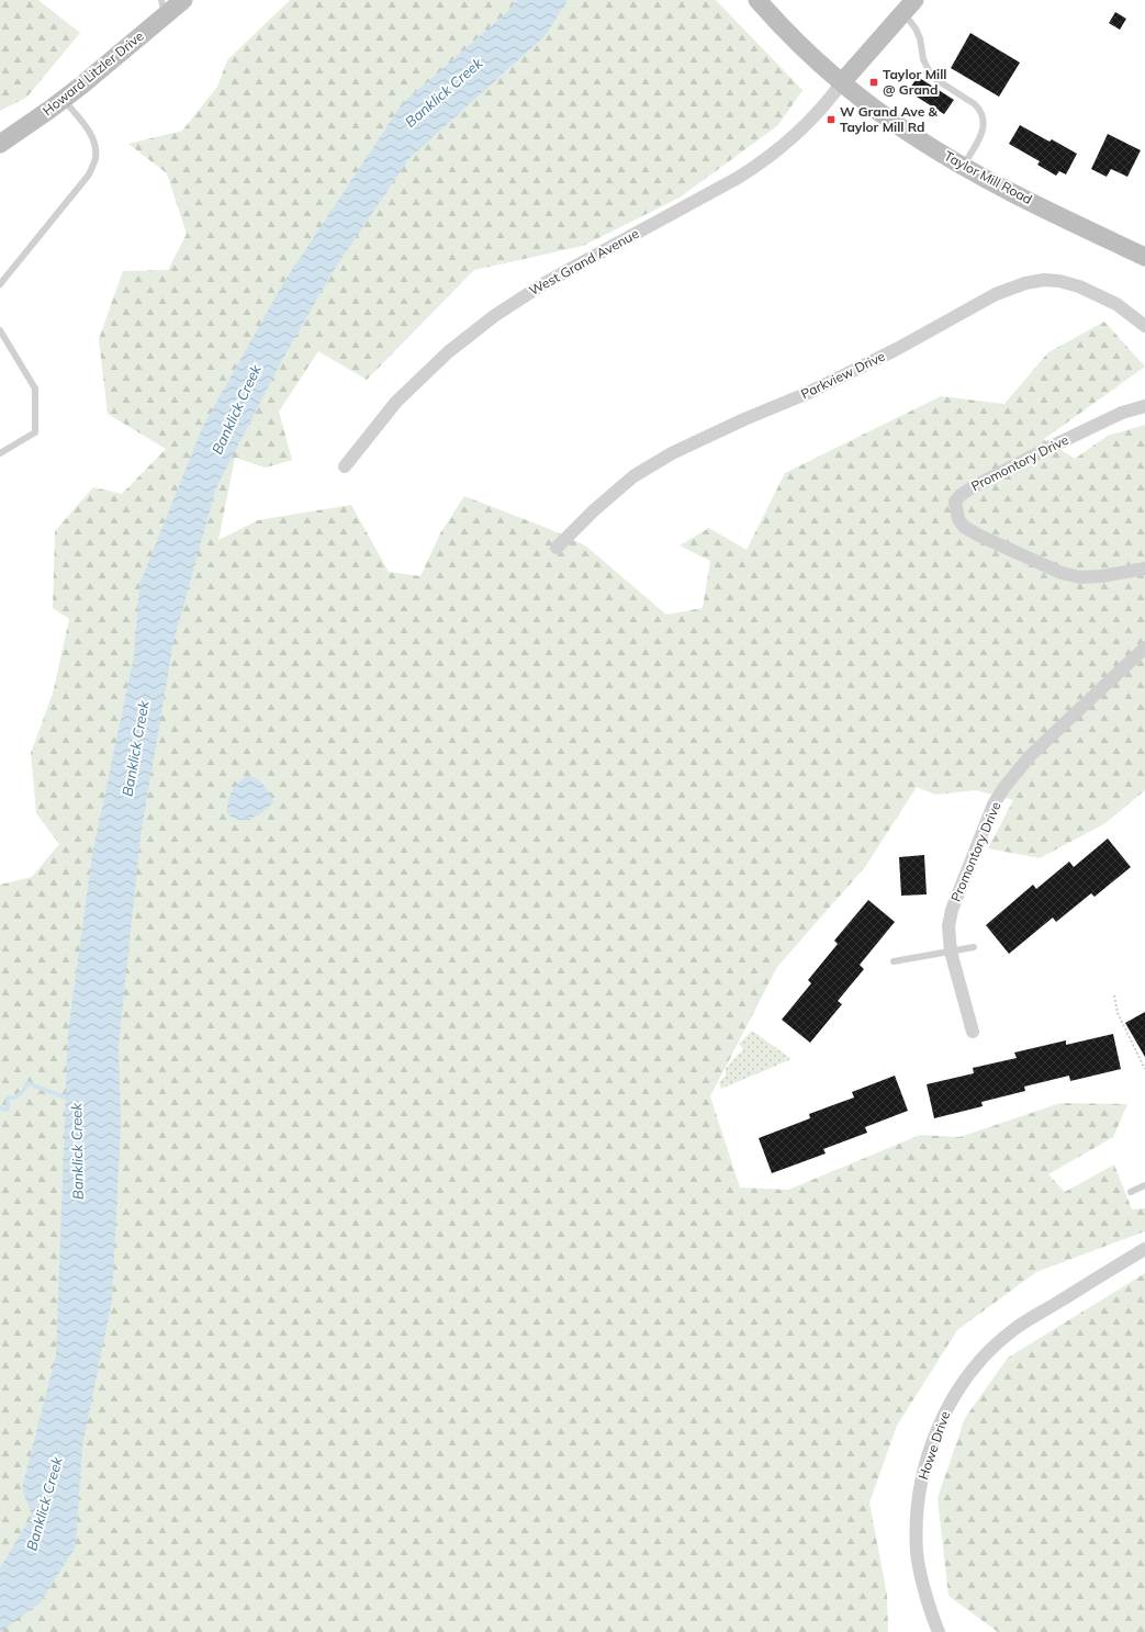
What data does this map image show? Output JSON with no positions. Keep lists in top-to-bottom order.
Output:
{
  "streets": {
    "main road": ["Howard Litzler Drive", "Taylor Mill Road"],
    "street": [
      "West Grand Avenue",
      "Parkview Drive",
      "Promontory Drive",
      "Howe Drive"
    ]
  },
  "crossings": [
    ["Taylor Mill Road", "West Grand Avenue"]
  ],
  "water": ["Banklick Creek"],
  "places": {
    "transit": ["Taylor Mill @ Grand", "W Grand Ave & Taylor Mill Rd"]
  }
}
